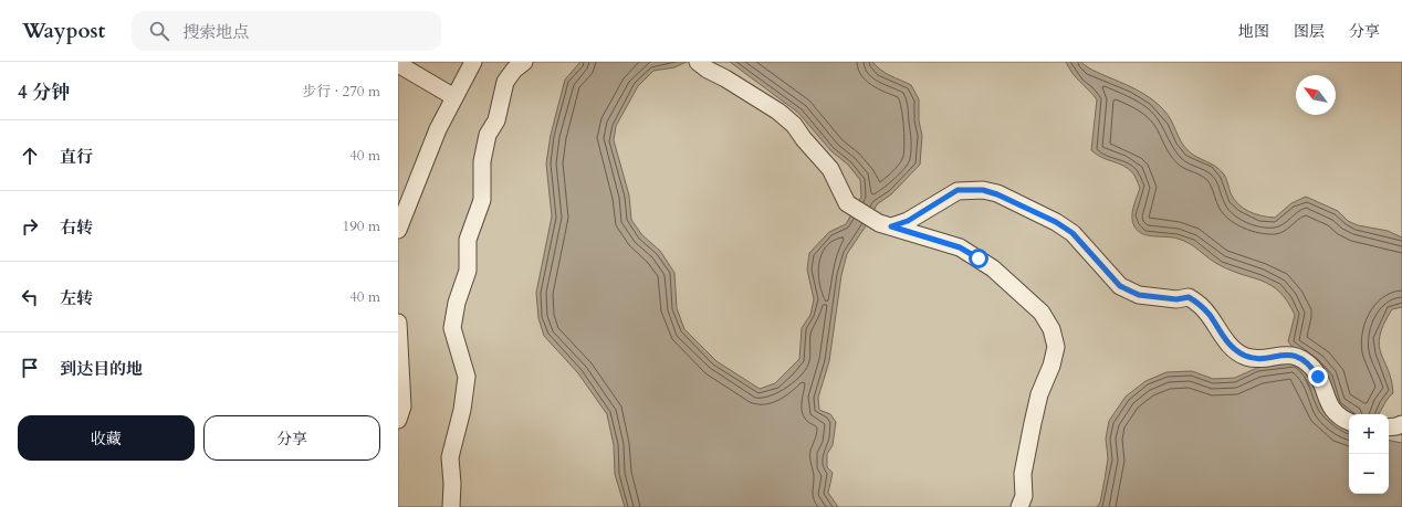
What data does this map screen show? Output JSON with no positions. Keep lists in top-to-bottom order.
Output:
{
  "north": "top left",
  "page": {
    "header": "Waypost",
    "search": "搜索地点",
    "nav": ["地图", "图层", "分享"],
    "heading": ["4 分钟", "步行 · 270 m"],
    "list": [
      ["直行", "40 m"],
      ["右转", "190 m"],
      ["左转", "40 m"],
      "到达目的地"
    ],
    "buttons": ["收藏", "分享"],
    "map_buttons": ["+", "−"]
  }
}
